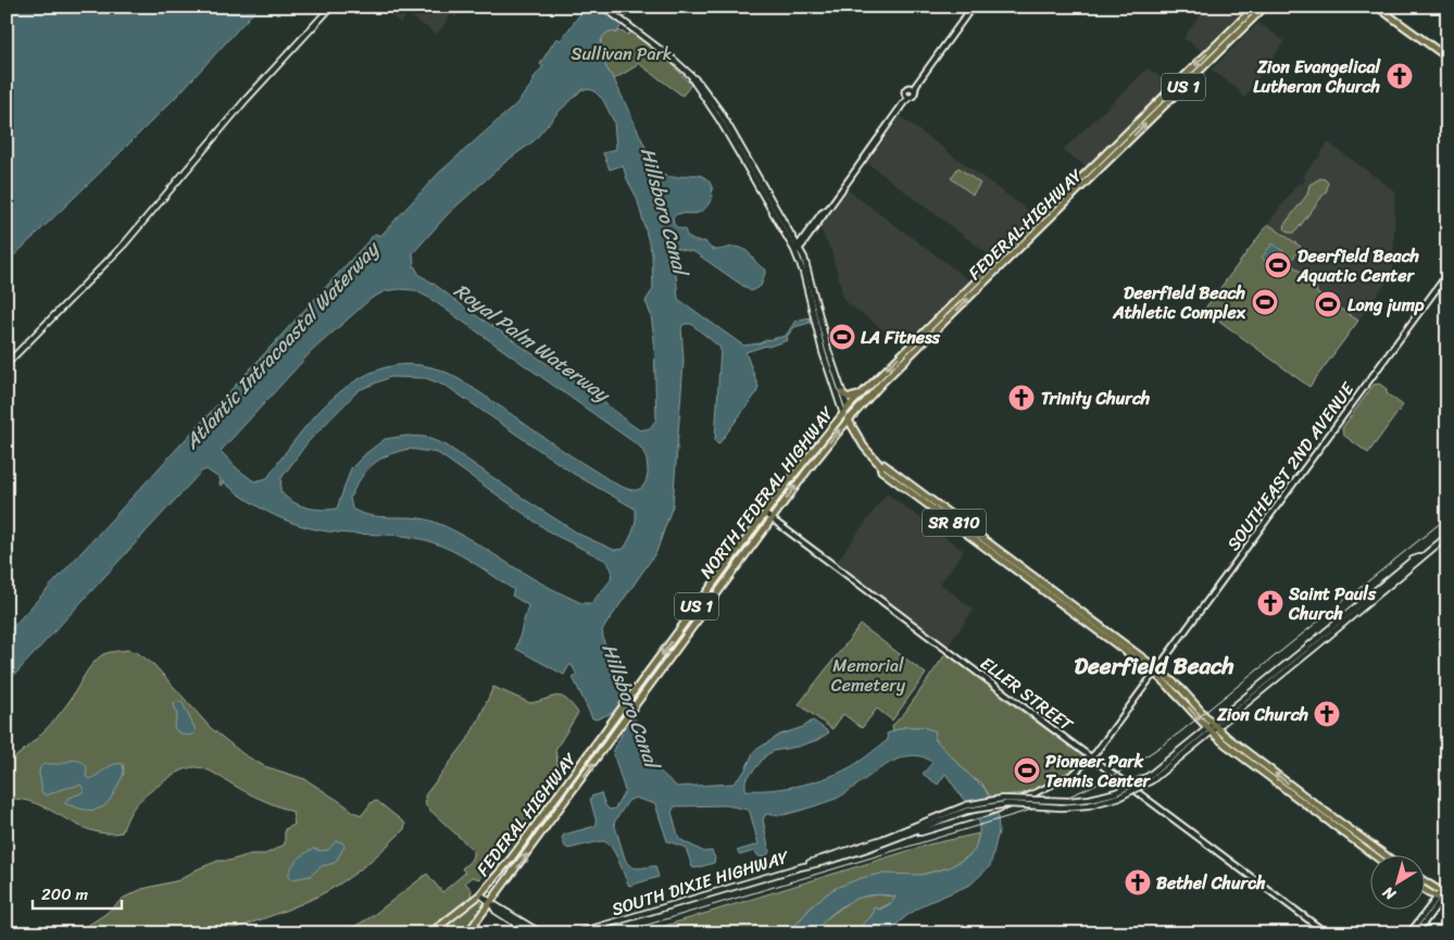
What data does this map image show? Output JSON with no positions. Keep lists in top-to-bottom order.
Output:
{
  "streets": {
    "main road": [
      "US 1",
      "FEDERAL HIGHWAY",
      "NORTH FEDERAL HIGHWAY",
      "SR 810",
      "SOUTH DIXIE HIGHWAY"
    ],
    "street": ["SOUTHEAST 2ND AVENUE", "ELLER STREET"]
  },
  "crossings": [
    ["FEDERAL HIGHWAY", "NORTH FEDERAL HIGHWAY"],
    ["FEDERAL HIGHWAY", "SR 810"],
    ["SOUTHEAST 2ND AVENUE", "SR 810"],
    ["SOUTHEAST 2ND AVENUE", "ELLER STREET"],
    ["NORTH FEDERAL HIGHWAY", "SR 810"],
    ["NORTH FEDERAL HIGHWAY", "ELLER STREET"]
  ],
  "districts": ["Deerfield Beach"],
  "water": ["Hillsboro Canal", "Royal Palm Waterway", "Atlantic Intracoastal Waterway"],
  "parks": ["Sullivan Park", "Memorial Cemetery"],
  "places": {
    "church": [
      "Zion Evangelical Lutheran Church",
      "Trinity Church",
      "Saint Pauls Church",
      "Zion Church",
      "Bethel Church"
    ],
    "sports": [
      "Deerfield Beach Aquatic Center",
      "Deerfield Beach Athletic Complex",
      "Long jump",
      "LA Fitness",
      "Pioneer Park Tennis Center"
    ]
  },
  "scale_bar": "200 m",
  "north": "bottom left"
}
